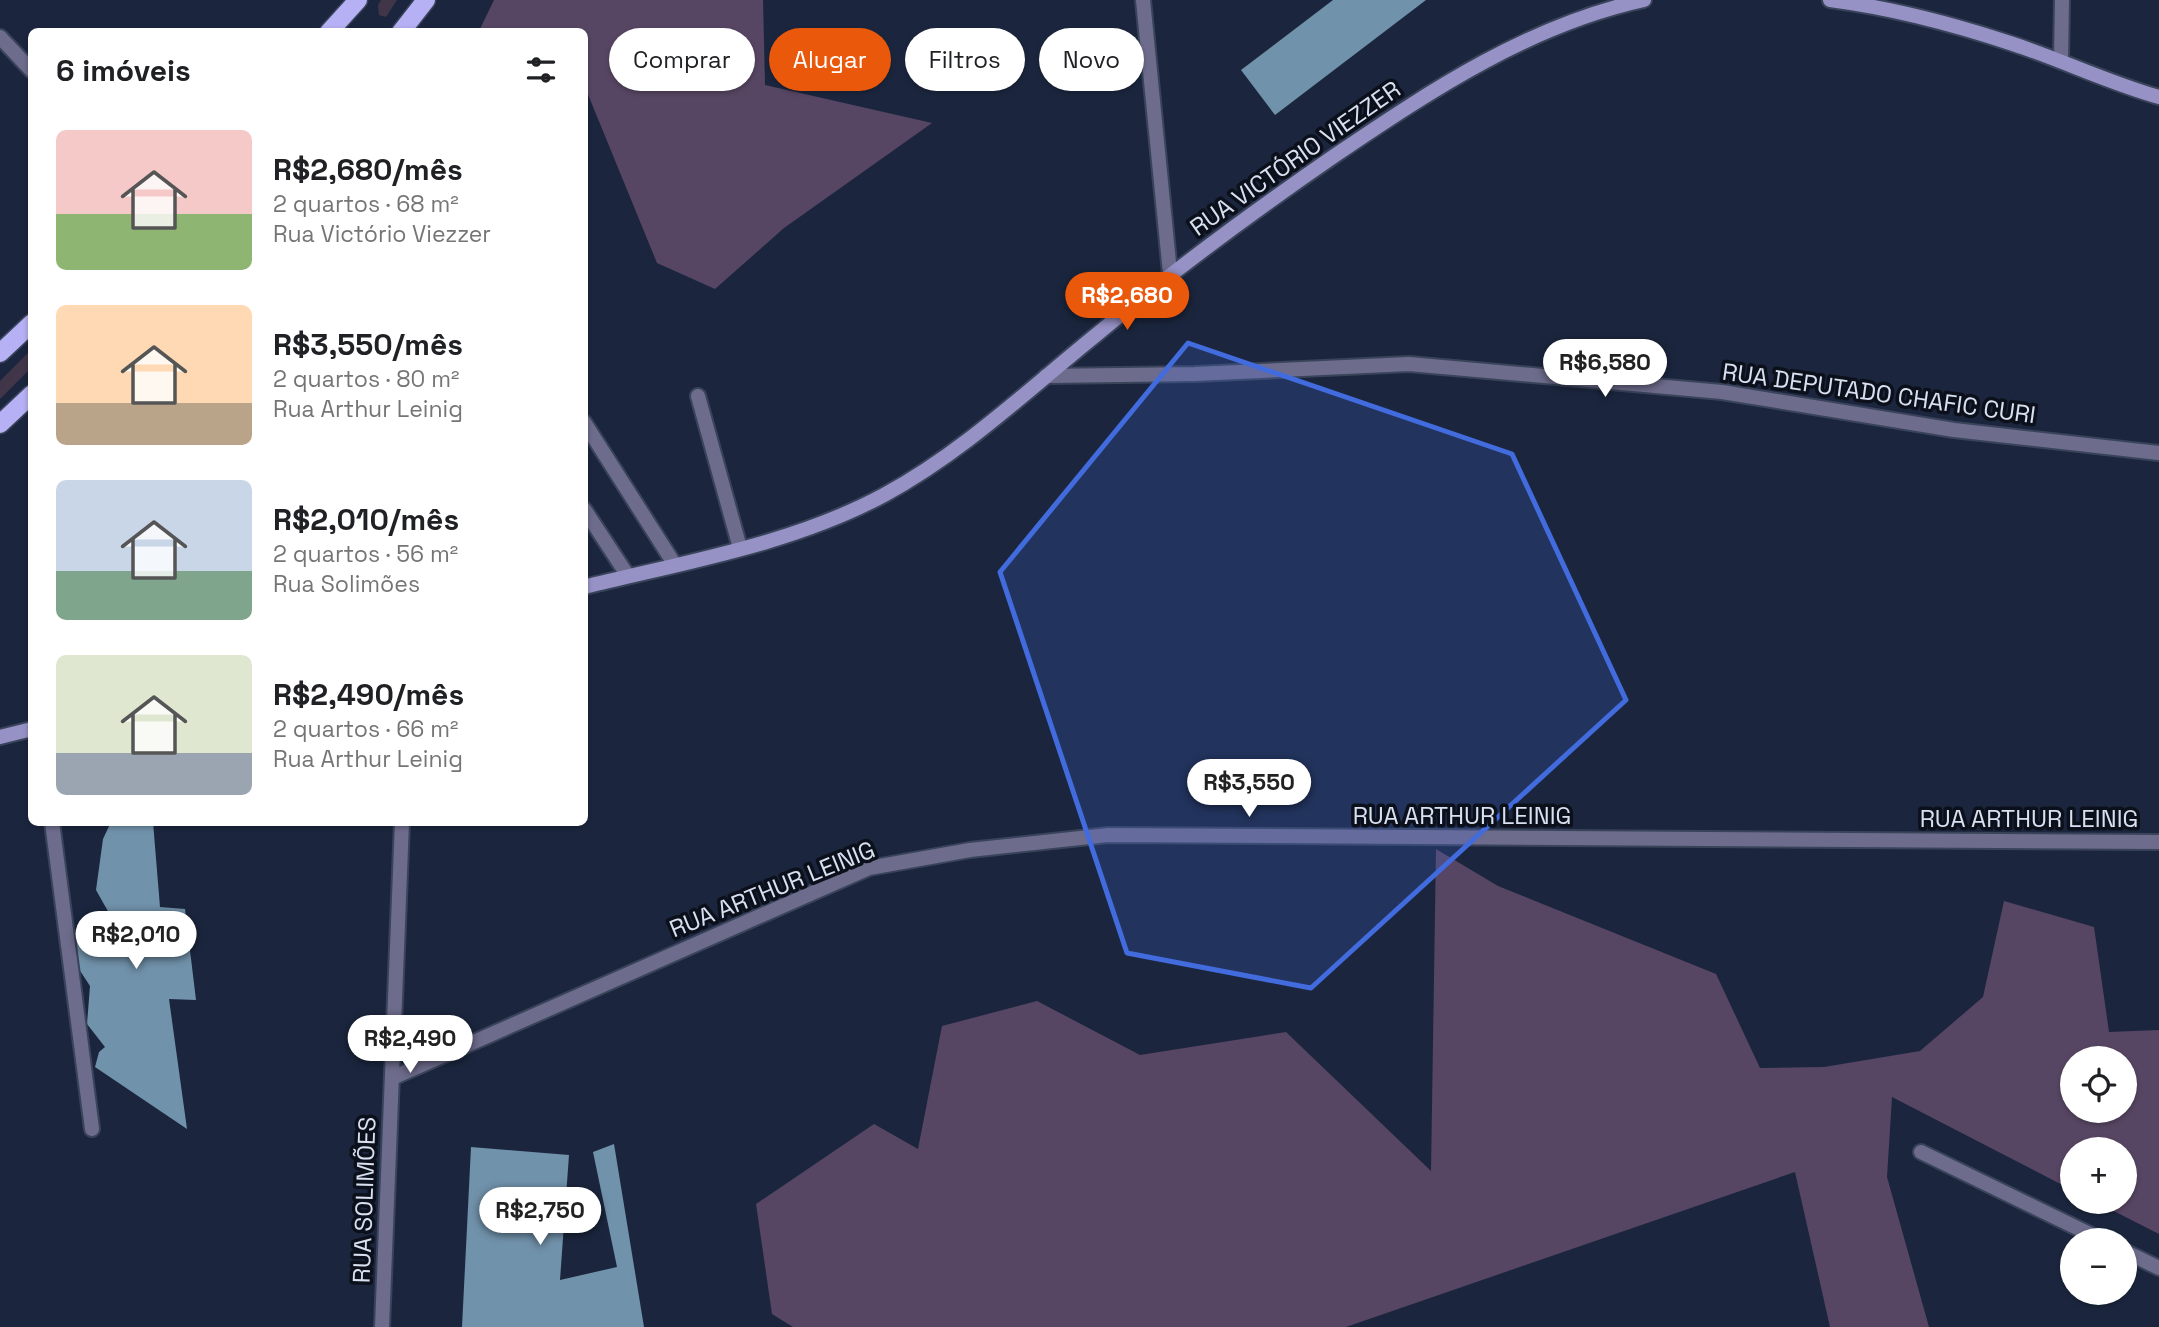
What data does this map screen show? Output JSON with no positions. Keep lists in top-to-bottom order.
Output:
{
  "streets": {
    "street": [
      "RUA VICTÓRIO VIEZZER",
      "RUA DEPUTADO CHAFIC CURI",
      "RUA ARTHUR LEINIG",
      "RUA SOLIMÕES"
    ]
  },
  "crossings": [
    ["RUA VICTÓRIO VIEZZER", "RUA DEPUTADO CHAFIC CURI"],
    ["RUA ARTHUR LEINIG", "RUA SOLIMÕES"]
  ],
  "page": {
    "chip": [
      "Comprar",
      "Alugar",
      "Filtros",
      "Novo"
    ],
    "heading": "6 imóveis",
    "list": [
      {
        "name": "R$2,680/mês",
        "note": "2 quartos · 68 m² · Rua Victório Viezzer"
      },
      {
        "name": "R$3,550/mês",
        "note": "2 quartos · 80 m² · Rua Arthur Leinig"
      },
      {
        "name": "R$2,010/mês",
        "note": "2 quartos · 56 m² · Rua Solimões"
      },
      {
        "name": "R$2,490/mês",
        "note": "2 quartos · 66 m² · Rua Arthur Leinig"
      }
    ],
    "price": [
      "R$2,680",
      "R$6,580",
      "R$3,550",
      "R$2,010",
      "R$2,490",
      "R$2,750"
    ],
    "map_buttons": ["+", "−"]
  }
}
